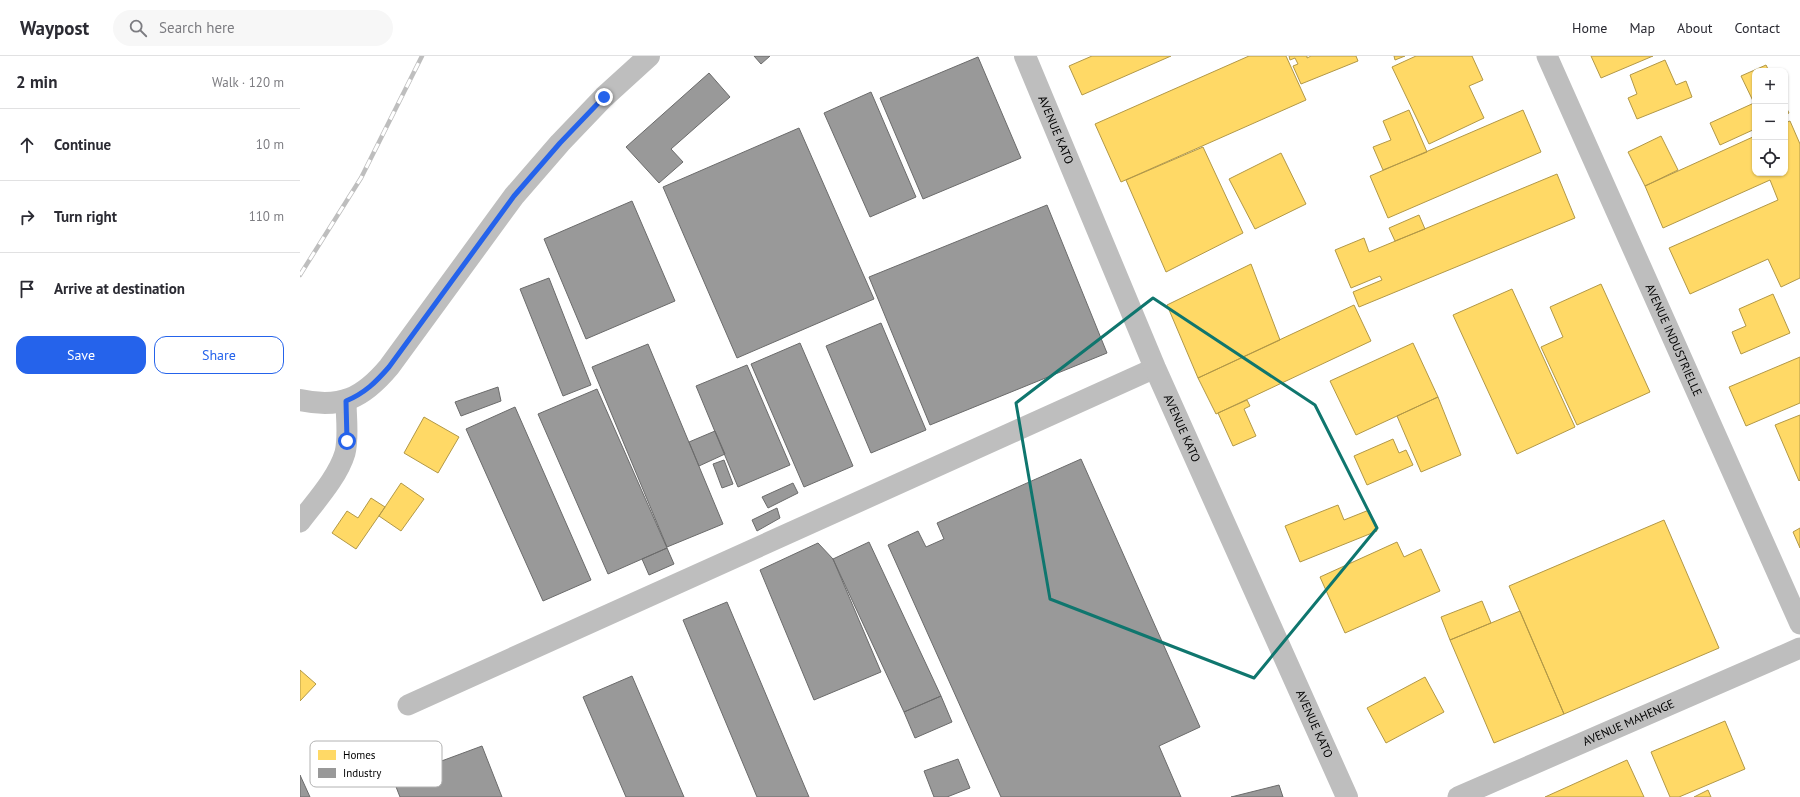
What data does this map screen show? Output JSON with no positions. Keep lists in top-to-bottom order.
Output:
{
  "streets": {
    "street": ["AVENUE KATO", "AVENUE INDUSTRIELLE", "AVENUE MAHENGE"]
  },
  "legend": ["Homes", "Industry"],
  "page": {
    "header": "Waypost",
    "search": "Search here",
    "nav": [
      "Home",
      "Map",
      "About",
      "Contact"
    ],
    "heading": ["2 min", "Walk · 120 m"],
    "map_buttons": ["+", "−"],
    "list": [
      ["Continue", "10 m"],
      ["Turn right", "110 m"],
      "Arrive at destination"
    ],
    "buttons": ["Save", "Share"]
  }
}
